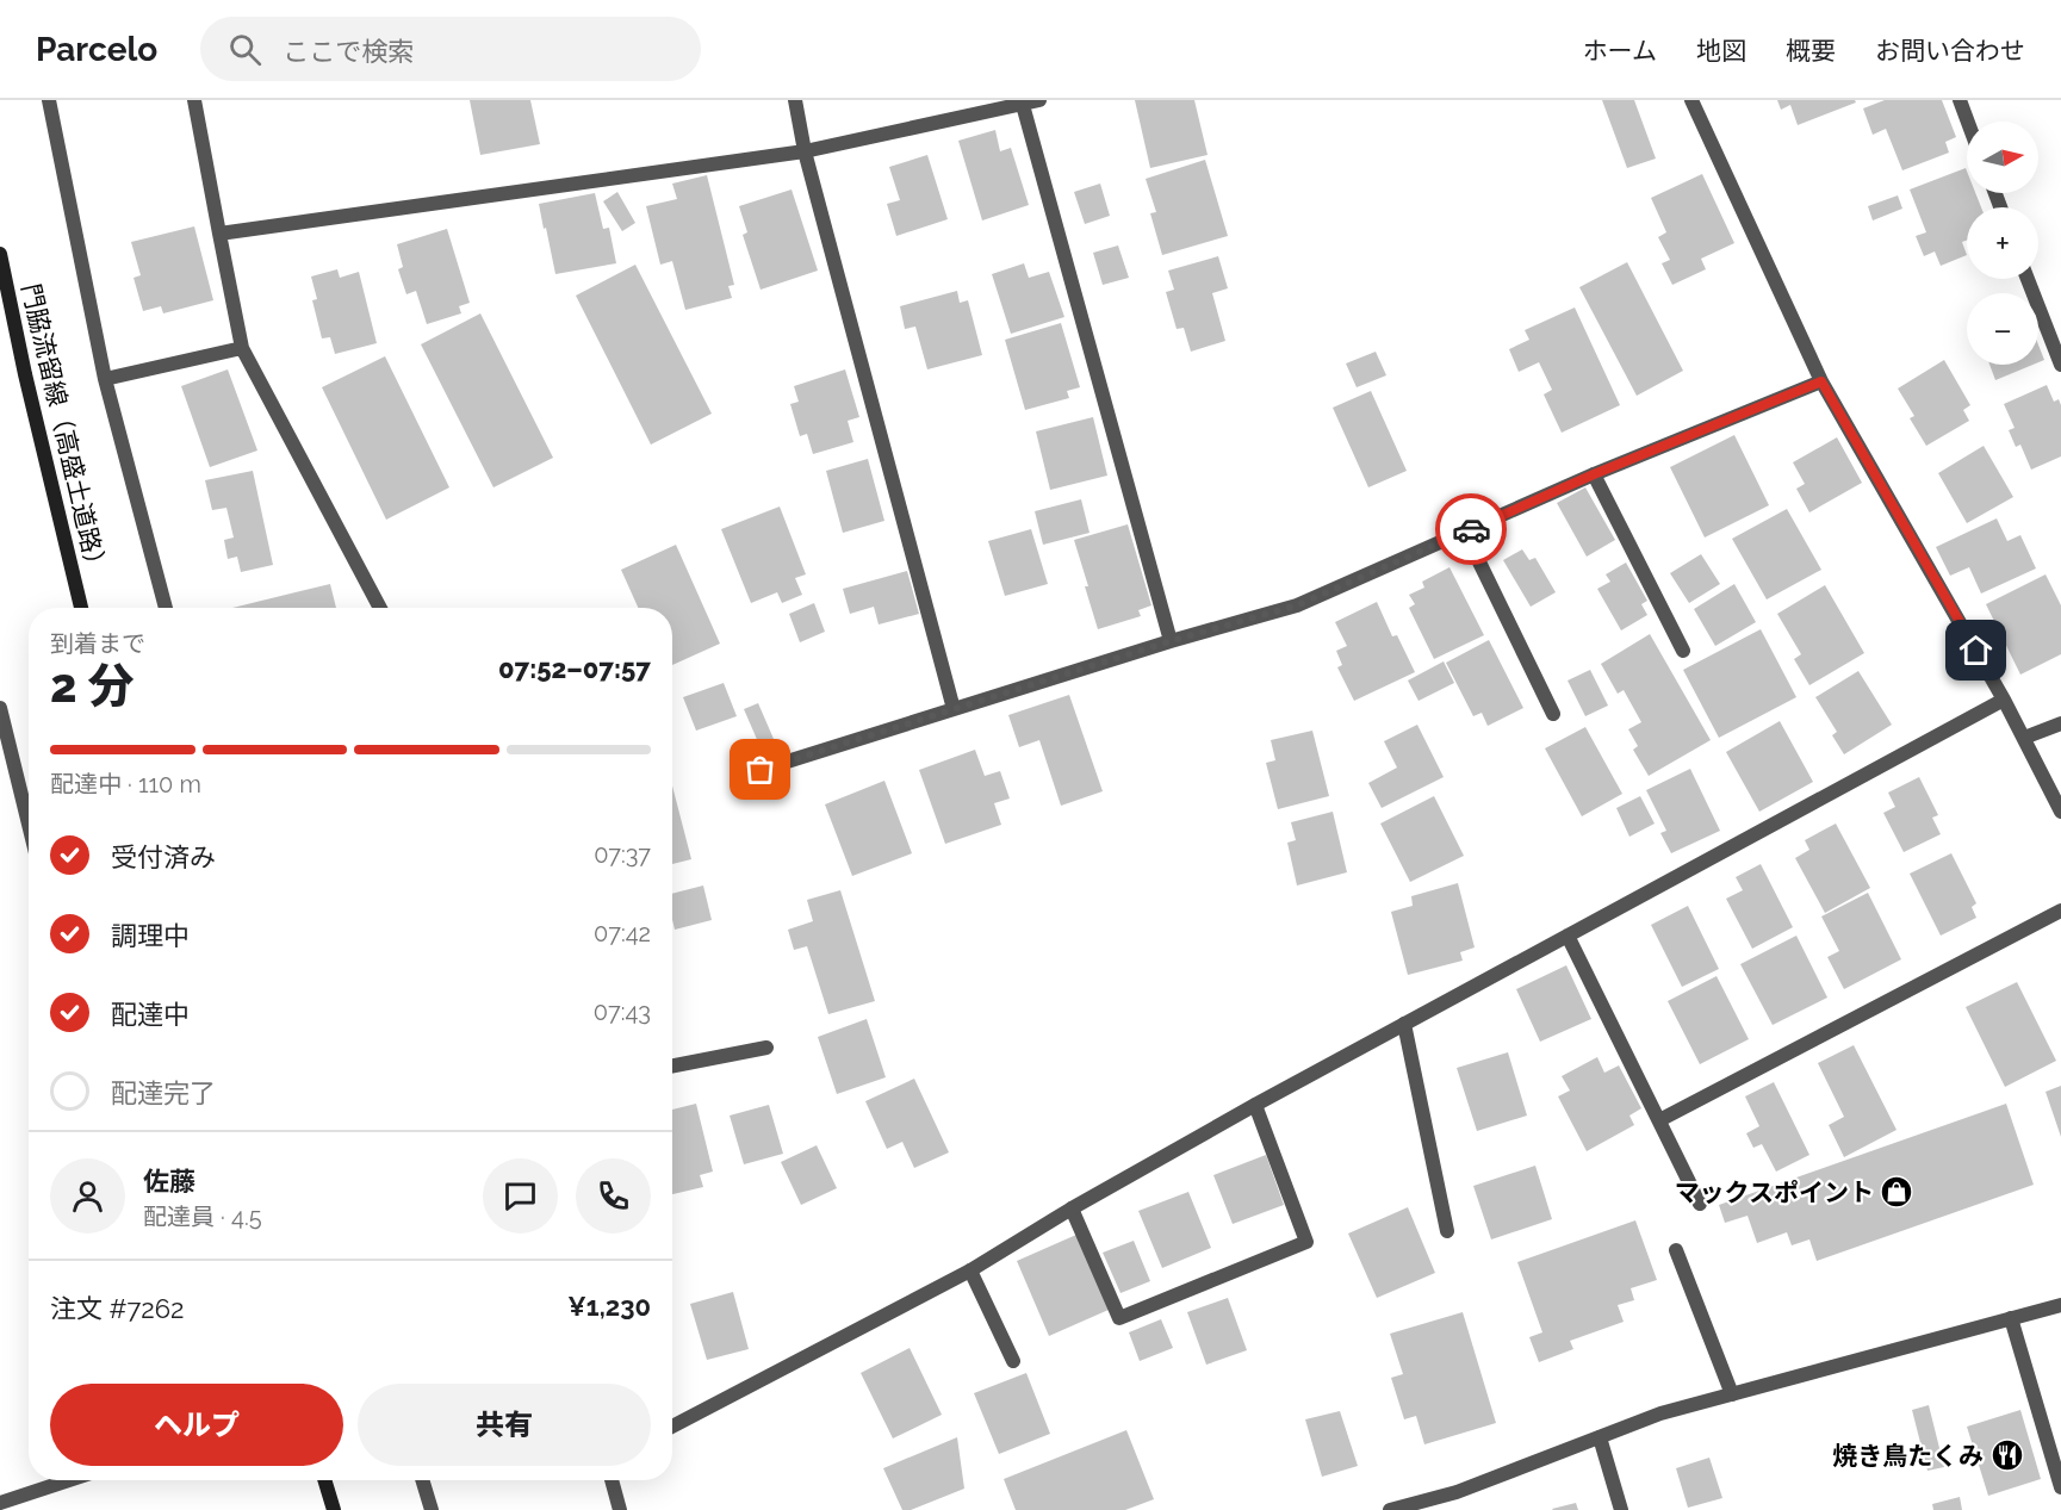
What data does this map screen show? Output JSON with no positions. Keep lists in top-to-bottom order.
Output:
{
  "streets": {
    "main road": ["門脇流留線（高盛土道路）"]
  },
  "places": {
    "shop": ["マックスポイント"],
    "restaurant": ["焼き鳥たくみ"]
  },
  "north": "right",
  "page": {
    "header": "Parcelo",
    "search": "ここで検索",
    "nav": [
      "ホーム",
      "地図",
      "概要",
      "お問い合わせ"
    ],
    "map_buttons": ["+", "−"],
    "heading": ["2 分", "到着まで", "07:52–07:57"],
    "panel": [
      "佐藤",
      "配達員 · 4.5",
      "注文 #7262",
      "¥1,230"
    ],
    "bar": "配達中 · 110 m",
    "list": [
      ["受付済み", "07:37"],
      ["調理中", "07:42"],
      ["配達中", "07:43"],
      "配達完了"
    ],
    "buttons": ["ヘルプ", "共有"]
  }
}
